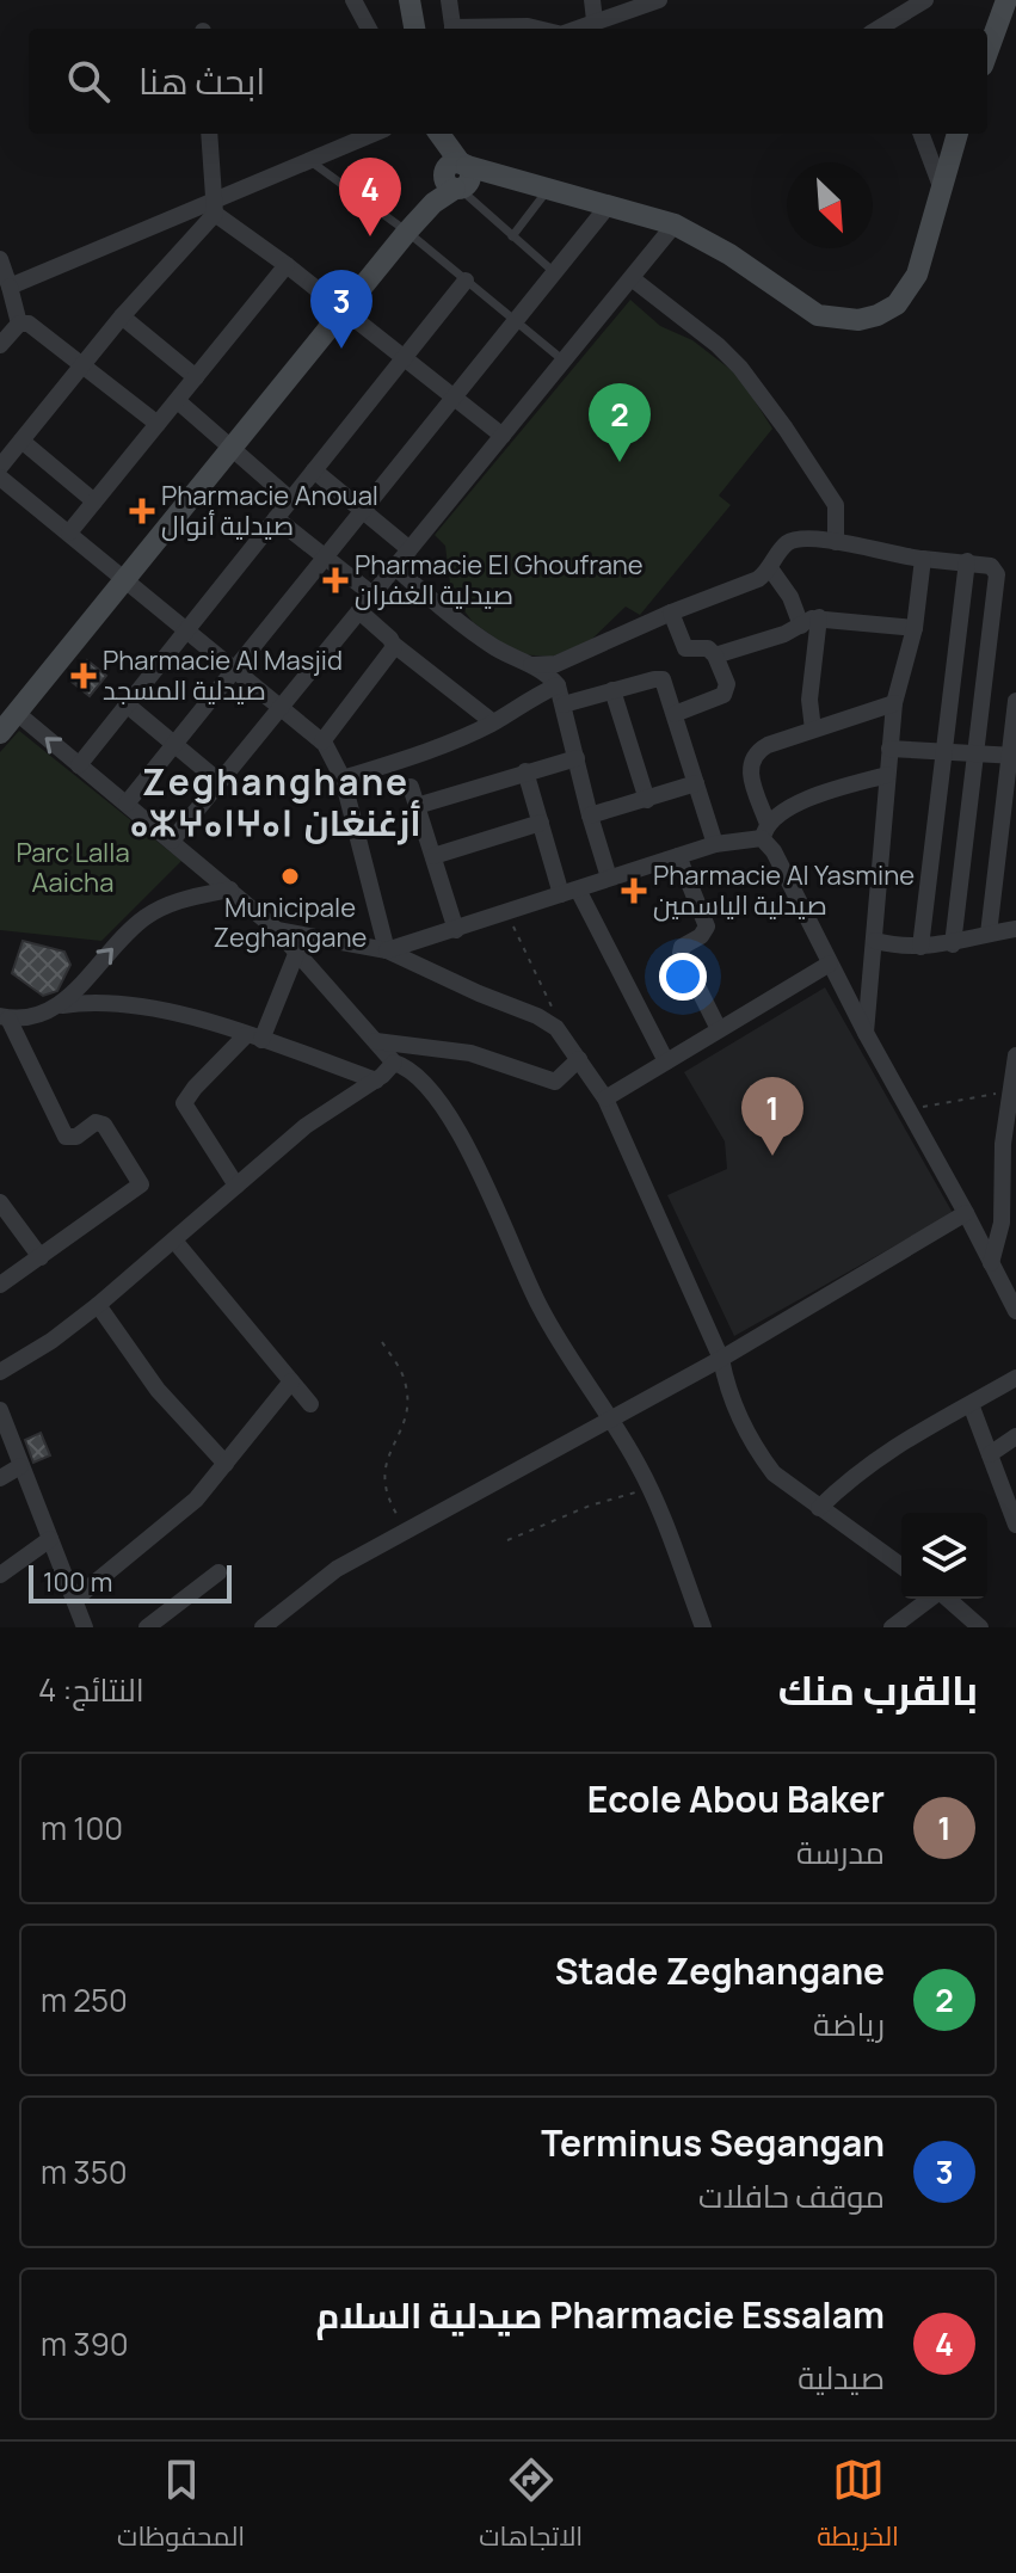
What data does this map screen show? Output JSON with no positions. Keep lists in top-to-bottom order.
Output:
{
  "districts": ["Zeghanghane ⴰⵣⵖⴰⵏⵖⴰⵏ أزغنغان"],
  "parks": ["Parc Lalla Aaicha"],
  "places": {
    "health": [
      "Pharmacie Anoual صيدلية أنوال",
      "Pharmacie El Ghoufrane صيدلية الغفران",
      "Pharmacie Al Masjid صيدلية المسجد",
      "Pharmacie Al Yasmine صيدلية الياسمين"
    ],
    "other": ["Municipale Zeghangane"]
  },
  "scale_bar": "100 m",
  "north": "bottom right",
  "page": {
    "search": "ابحث هنا",
    "pins": [
      "4",
      "3",
      "2",
      "1"
    ],
    "scale": "100 m",
    "heading": ["بالقرب منك", "النتائج: 4"],
    "list": [
      {
        "mark": "1",
        "name": "Ecole Abou Baker",
        "note": "مدرسة",
        "value": "100 m"
      },
      {
        "mark": "2",
        "name": "Stade Zeghangane",
        "note": "رياضة",
        "value": "250 m"
      },
      {
        "mark": "3",
        "name": "Terminus Segangan",
        "note": "موقف حافلات",
        "value": "350 m"
      },
      {
        "mark": "4",
        "name": "Pharmacie Essalam صيدلية السلام",
        "note": "صيدلية",
        "value": "390 m"
      }
    ],
    "nav": ["الخريطة", "الاتجاهات", "المحفوظات"]
  }
}
